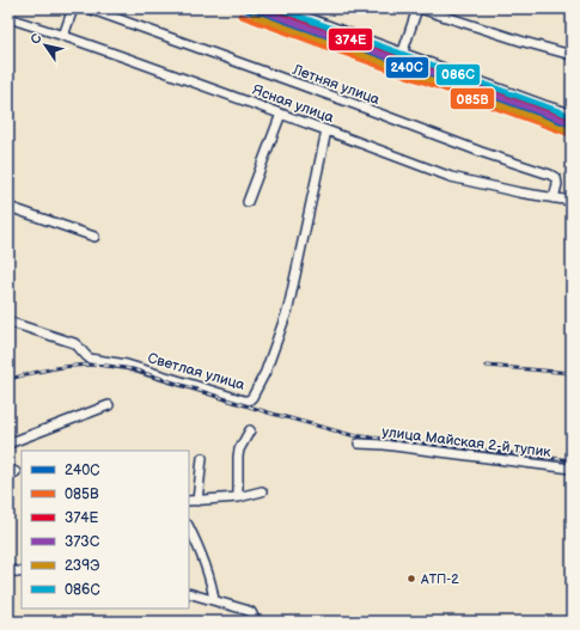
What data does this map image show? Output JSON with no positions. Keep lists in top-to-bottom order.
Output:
{
  "streets": {
    "street": [
      "Летняя улица",
      "Ясная улица",
      "Светлая улица",
      "улица Майская 2-й тупик"
    ]
  },
  "crossings": [
    ["Летняя улица", "Ясная улица"],
    ["Ясная улица", "Светлая улица"]
  ],
  "places": ["АТП-2"],
  "lines": [
    "transit line 240С",
    "transit line 374Е",
    "transit line 373C",
    "transit line 086С",
    "transit line 085В",
    "transit line 239Э"
  ],
  "legend": [
    "240С",
    "085В",
    "374Е",
    "373C",
    "239Э",
    "086С"
  ],
  "north": "top left"
}
